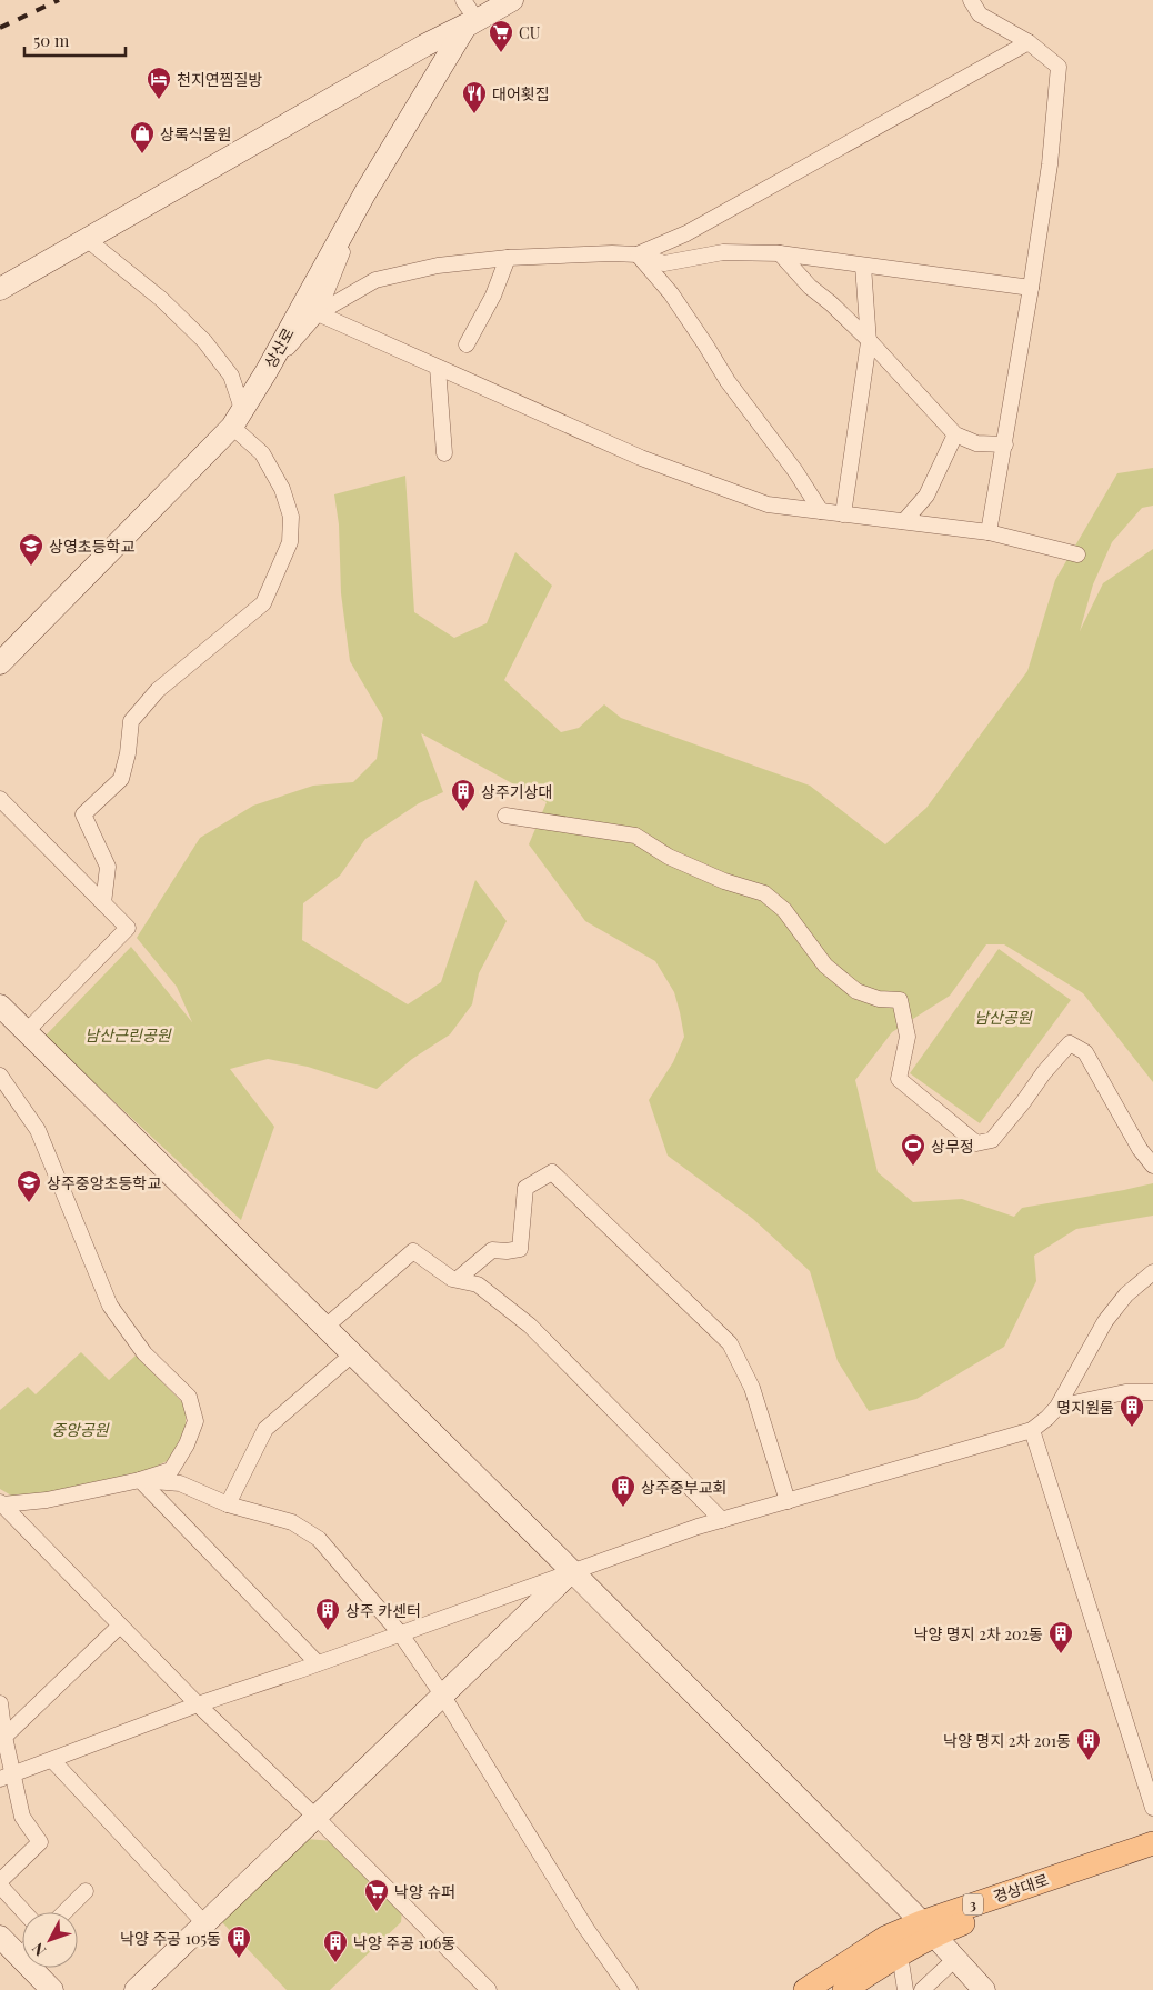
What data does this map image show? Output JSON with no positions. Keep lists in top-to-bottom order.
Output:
{
  "streets": {
    "main road": ["경상대로", "3"],
    "street": ["상산로"]
  },
  "parks": ["남산공원", "남산근린공원", "중앙공원"],
  "places": {
    "supermarket": ["CU", "낙양 슈퍼"],
    "hotel": ["천지연찜질방"],
    "restaurant": ["대어횟집"],
    "shop": ["상록식물원"],
    "school or university": ["상영초등학교", "상주중앙초등학교"],
    "building": [
      "상주기상대",
      "명지원룸",
      "상주중부교회",
      "상주 카센터",
      "낙양 명지 2차 202동",
      "낙양 명지 2차 201동",
      "낙양 주공 105동",
      "낙양 주공 106동"
    ],
    "sports": ["상무정"]
  },
  "scale_bar": "50 m",
  "north": "bottom left"
}
